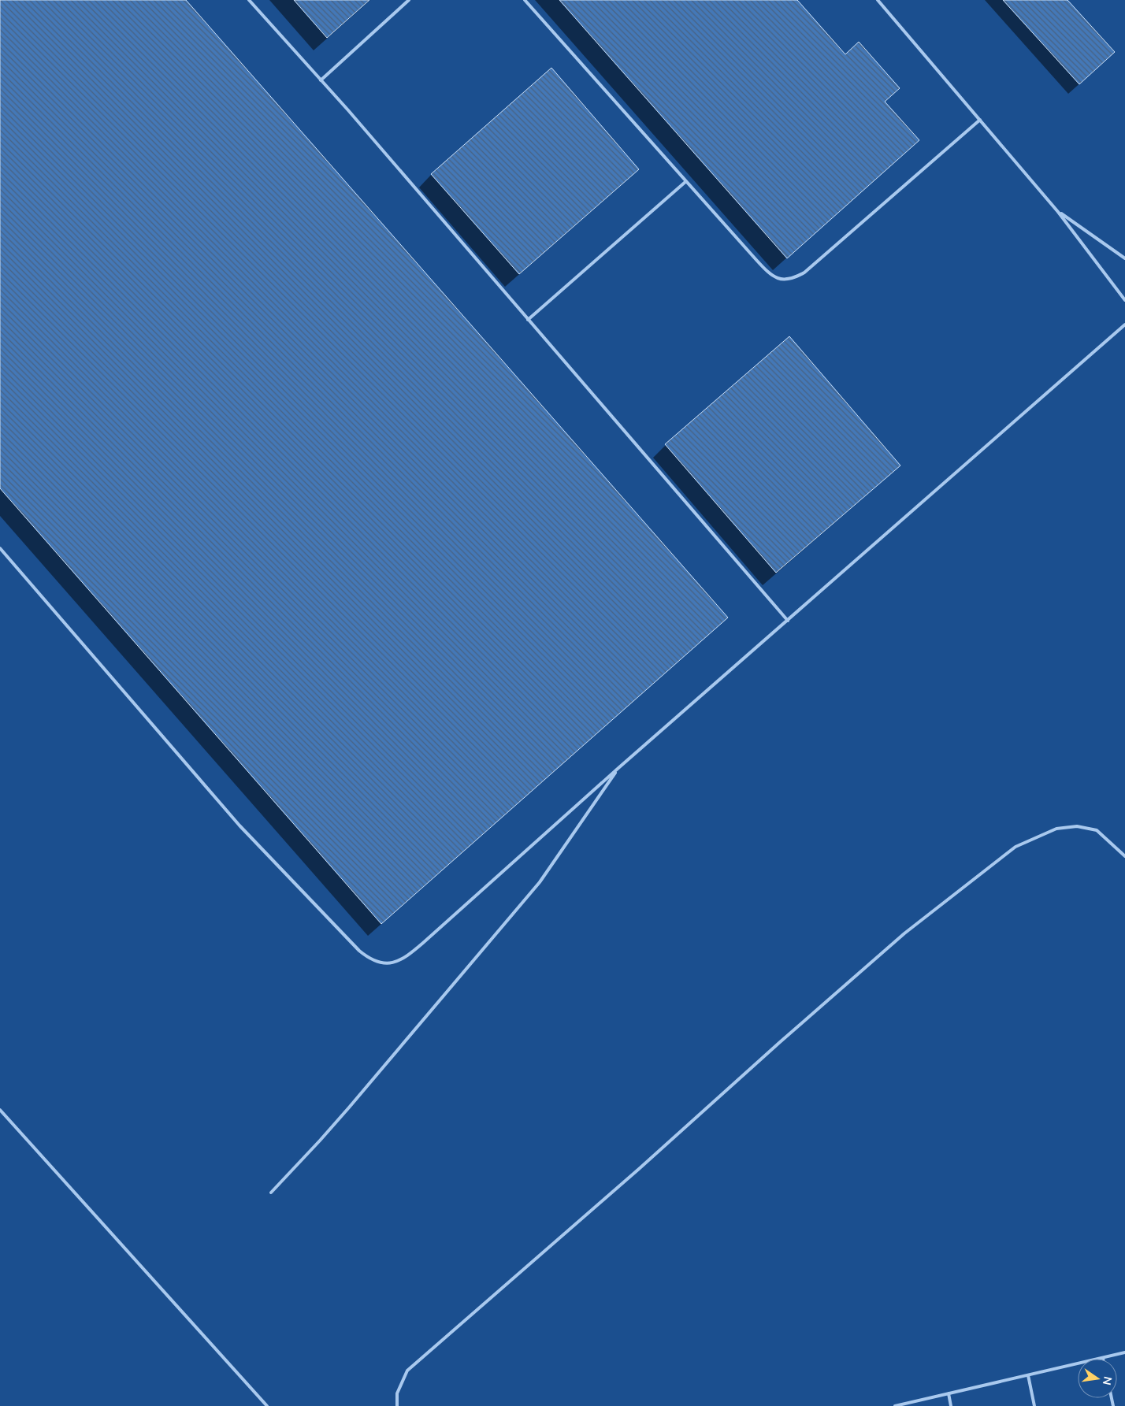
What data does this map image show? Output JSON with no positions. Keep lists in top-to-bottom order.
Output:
{
  "north": "right"
}
